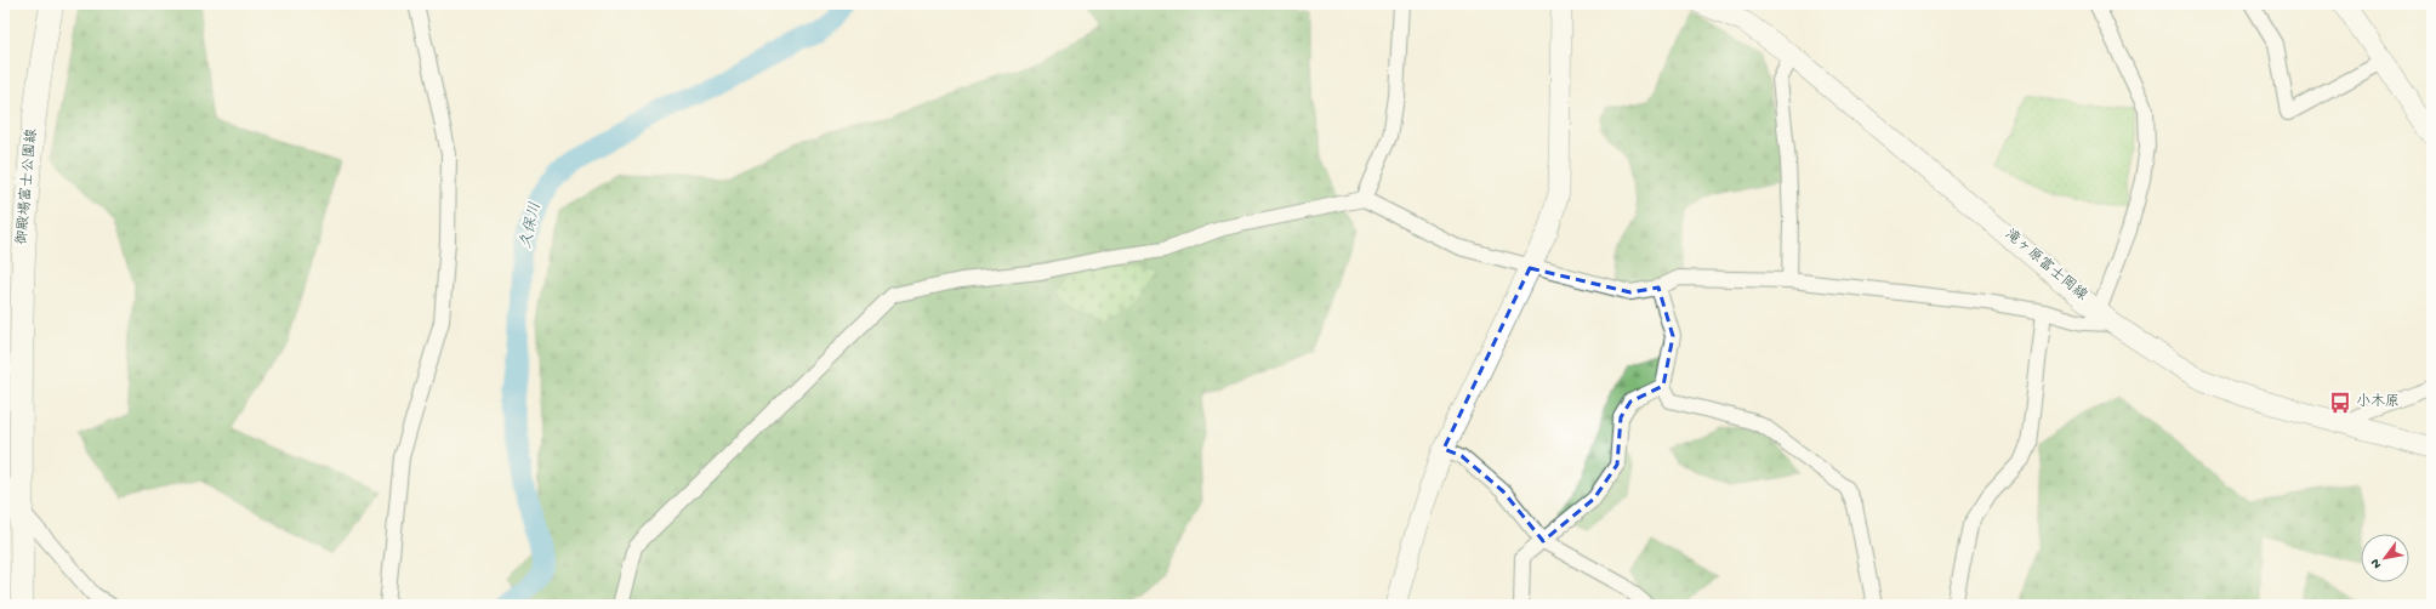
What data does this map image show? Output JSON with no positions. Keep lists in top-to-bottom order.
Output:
{
  "streets": {
    "main road": ["御殿場富士公園線", "滝ヶ原富士岡線"]
  },
  "water": ["久保川"],
  "places": {
    "bus stop": ["小木原"]
  },
  "north": "bottom left"
}
